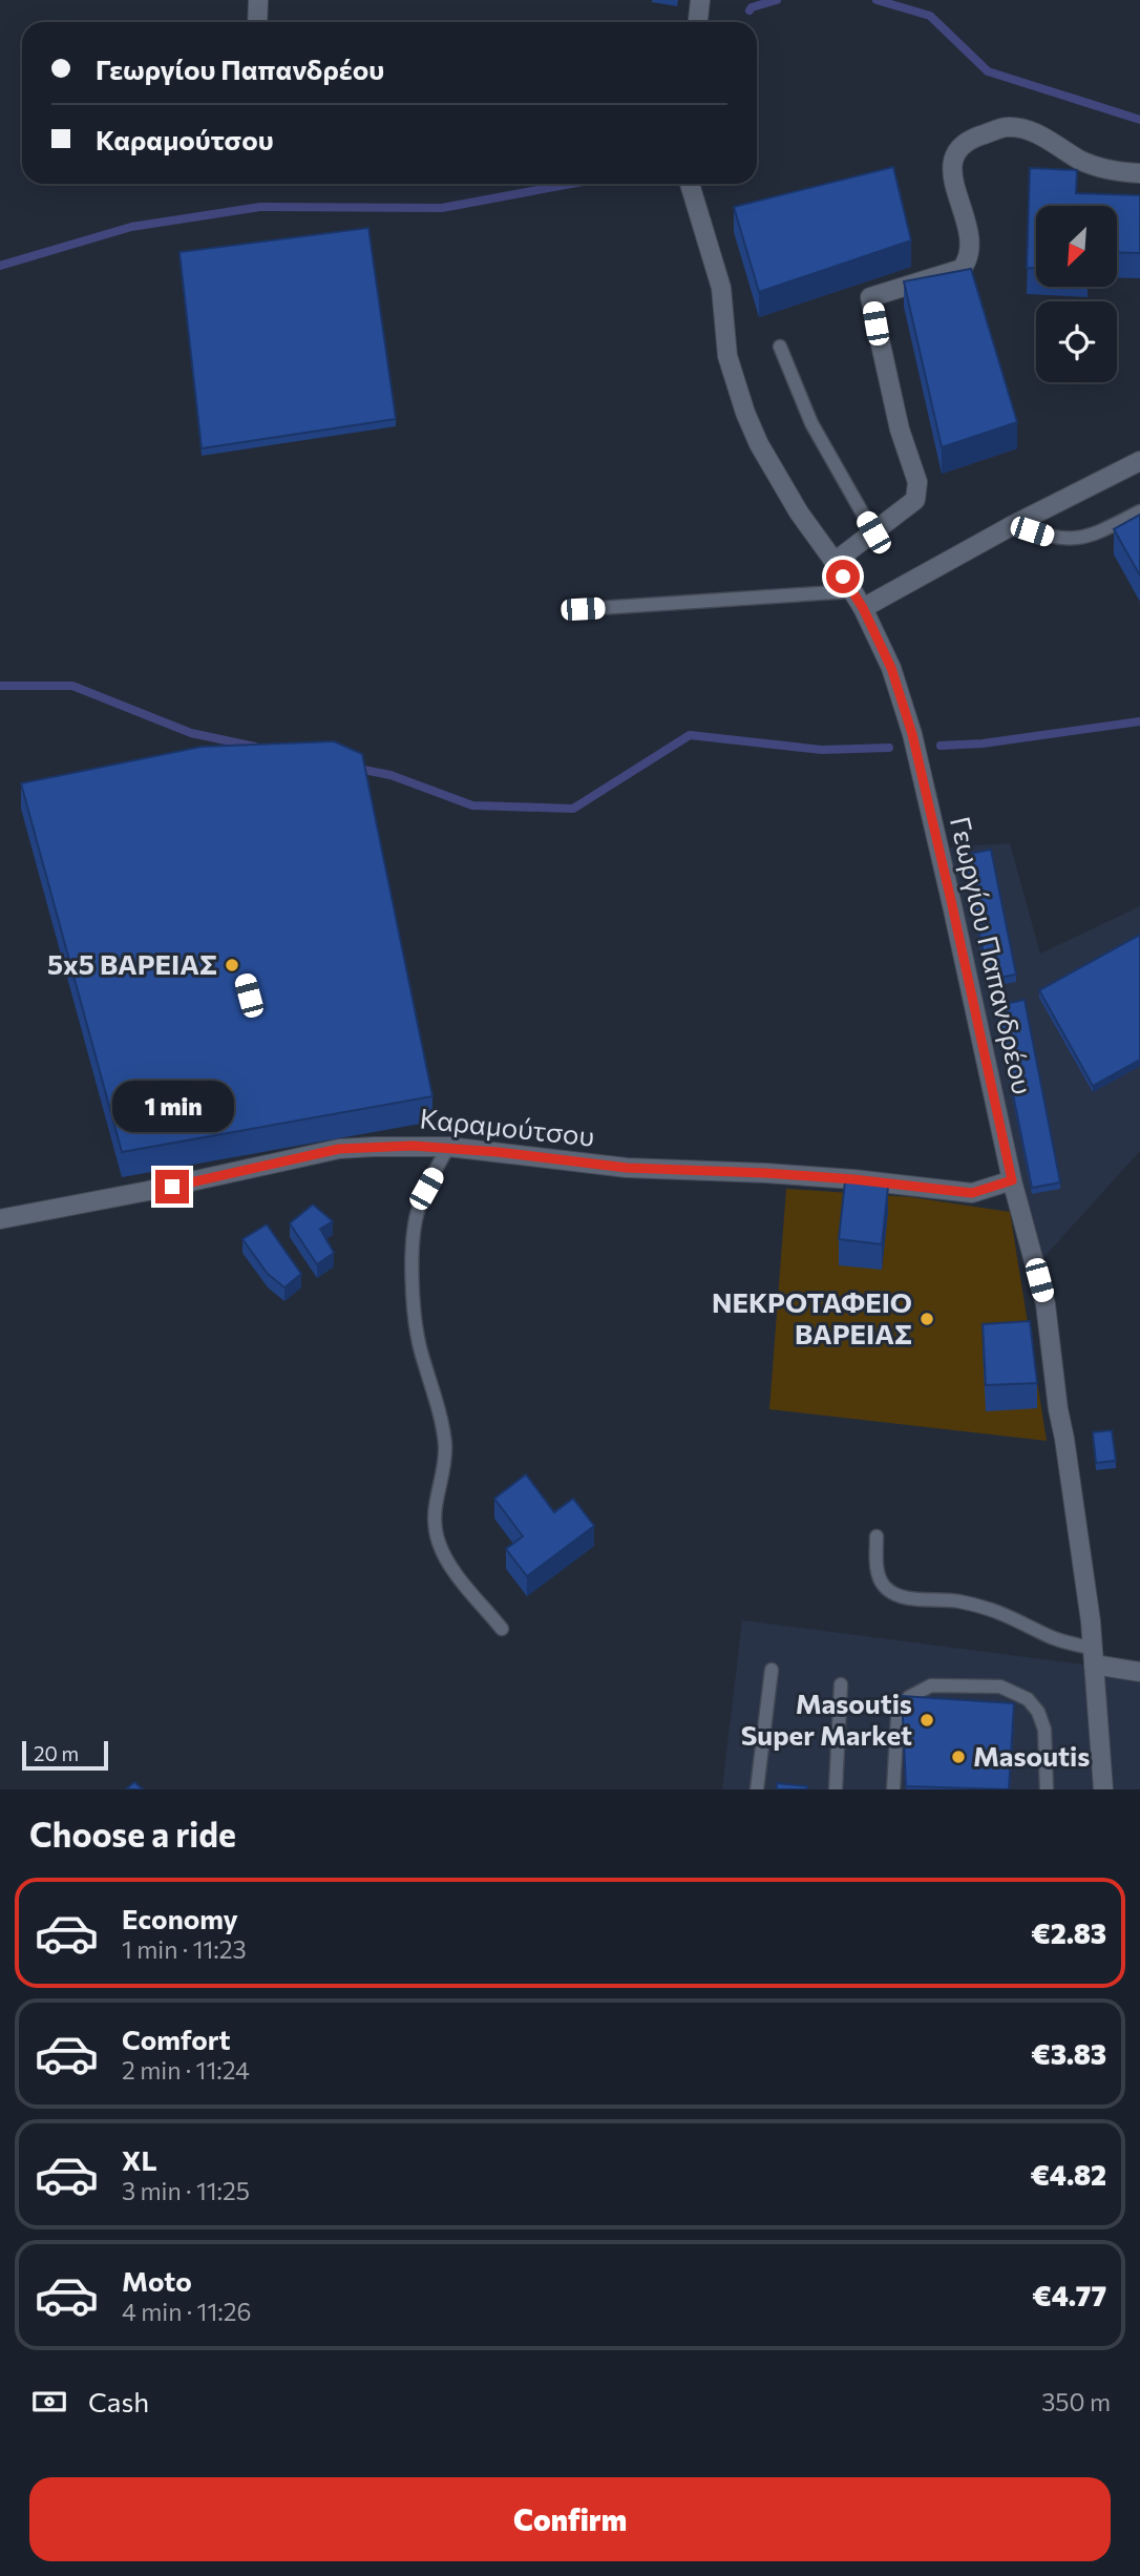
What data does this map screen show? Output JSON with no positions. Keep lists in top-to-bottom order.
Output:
{
  "streets": {
    "street": ["Γεωργίου Παπανδρέου", "Καραμούτσου"]
  },
  "crossings": [
    ["Γεωργίου Παπανδρέου", "Καραμούτσου"]
  ],
  "places": [
    "5x5 ΒΑΡΕΙΑΣ",
    "ΝΕΚΡΟΤΑΦΕΙΟ ΒΑΡΕΙΑΣ",
    "Masoutis Super Market",
    "Masoutis"
  ],
  "scale_bar": "20 m",
  "north": "bottom left",
  "page": {
    "banner": ["Γεωργίου Παπανδρέου", "Καραμούτσου"],
    "bubble": "1 min",
    "scale": "20 m",
    "heading": "Choose a ride",
    "list": [
      {
        "name": "Economy",
        "note": "1 min · 11:23",
        "value": "€2.83"
      },
      {
        "name": "Comfort",
        "note": "2 min · 11:24",
        "value": "€3.83"
      },
      {
        "name": "XL",
        "note": "3 min · 11:25",
        "value": "€4.82"
      },
      {
        "name": "Moto",
        "note": "4 min · 11:26",
        "value": "€4.77"
      }
    ],
    "pay": ["Cash", "350 m"],
    "buttons": "Confirm"
  }
}
